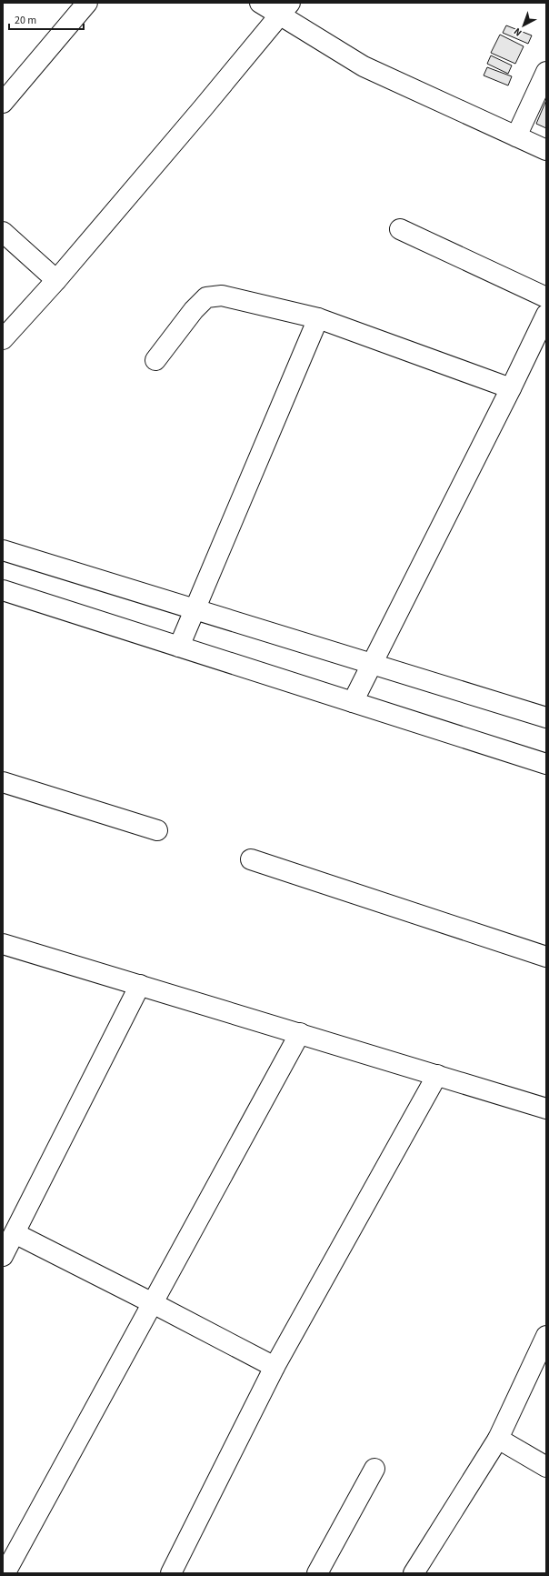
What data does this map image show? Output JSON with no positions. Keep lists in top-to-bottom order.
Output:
{
  "scale_bar": "20 m",
  "north": "bottom left"
}
